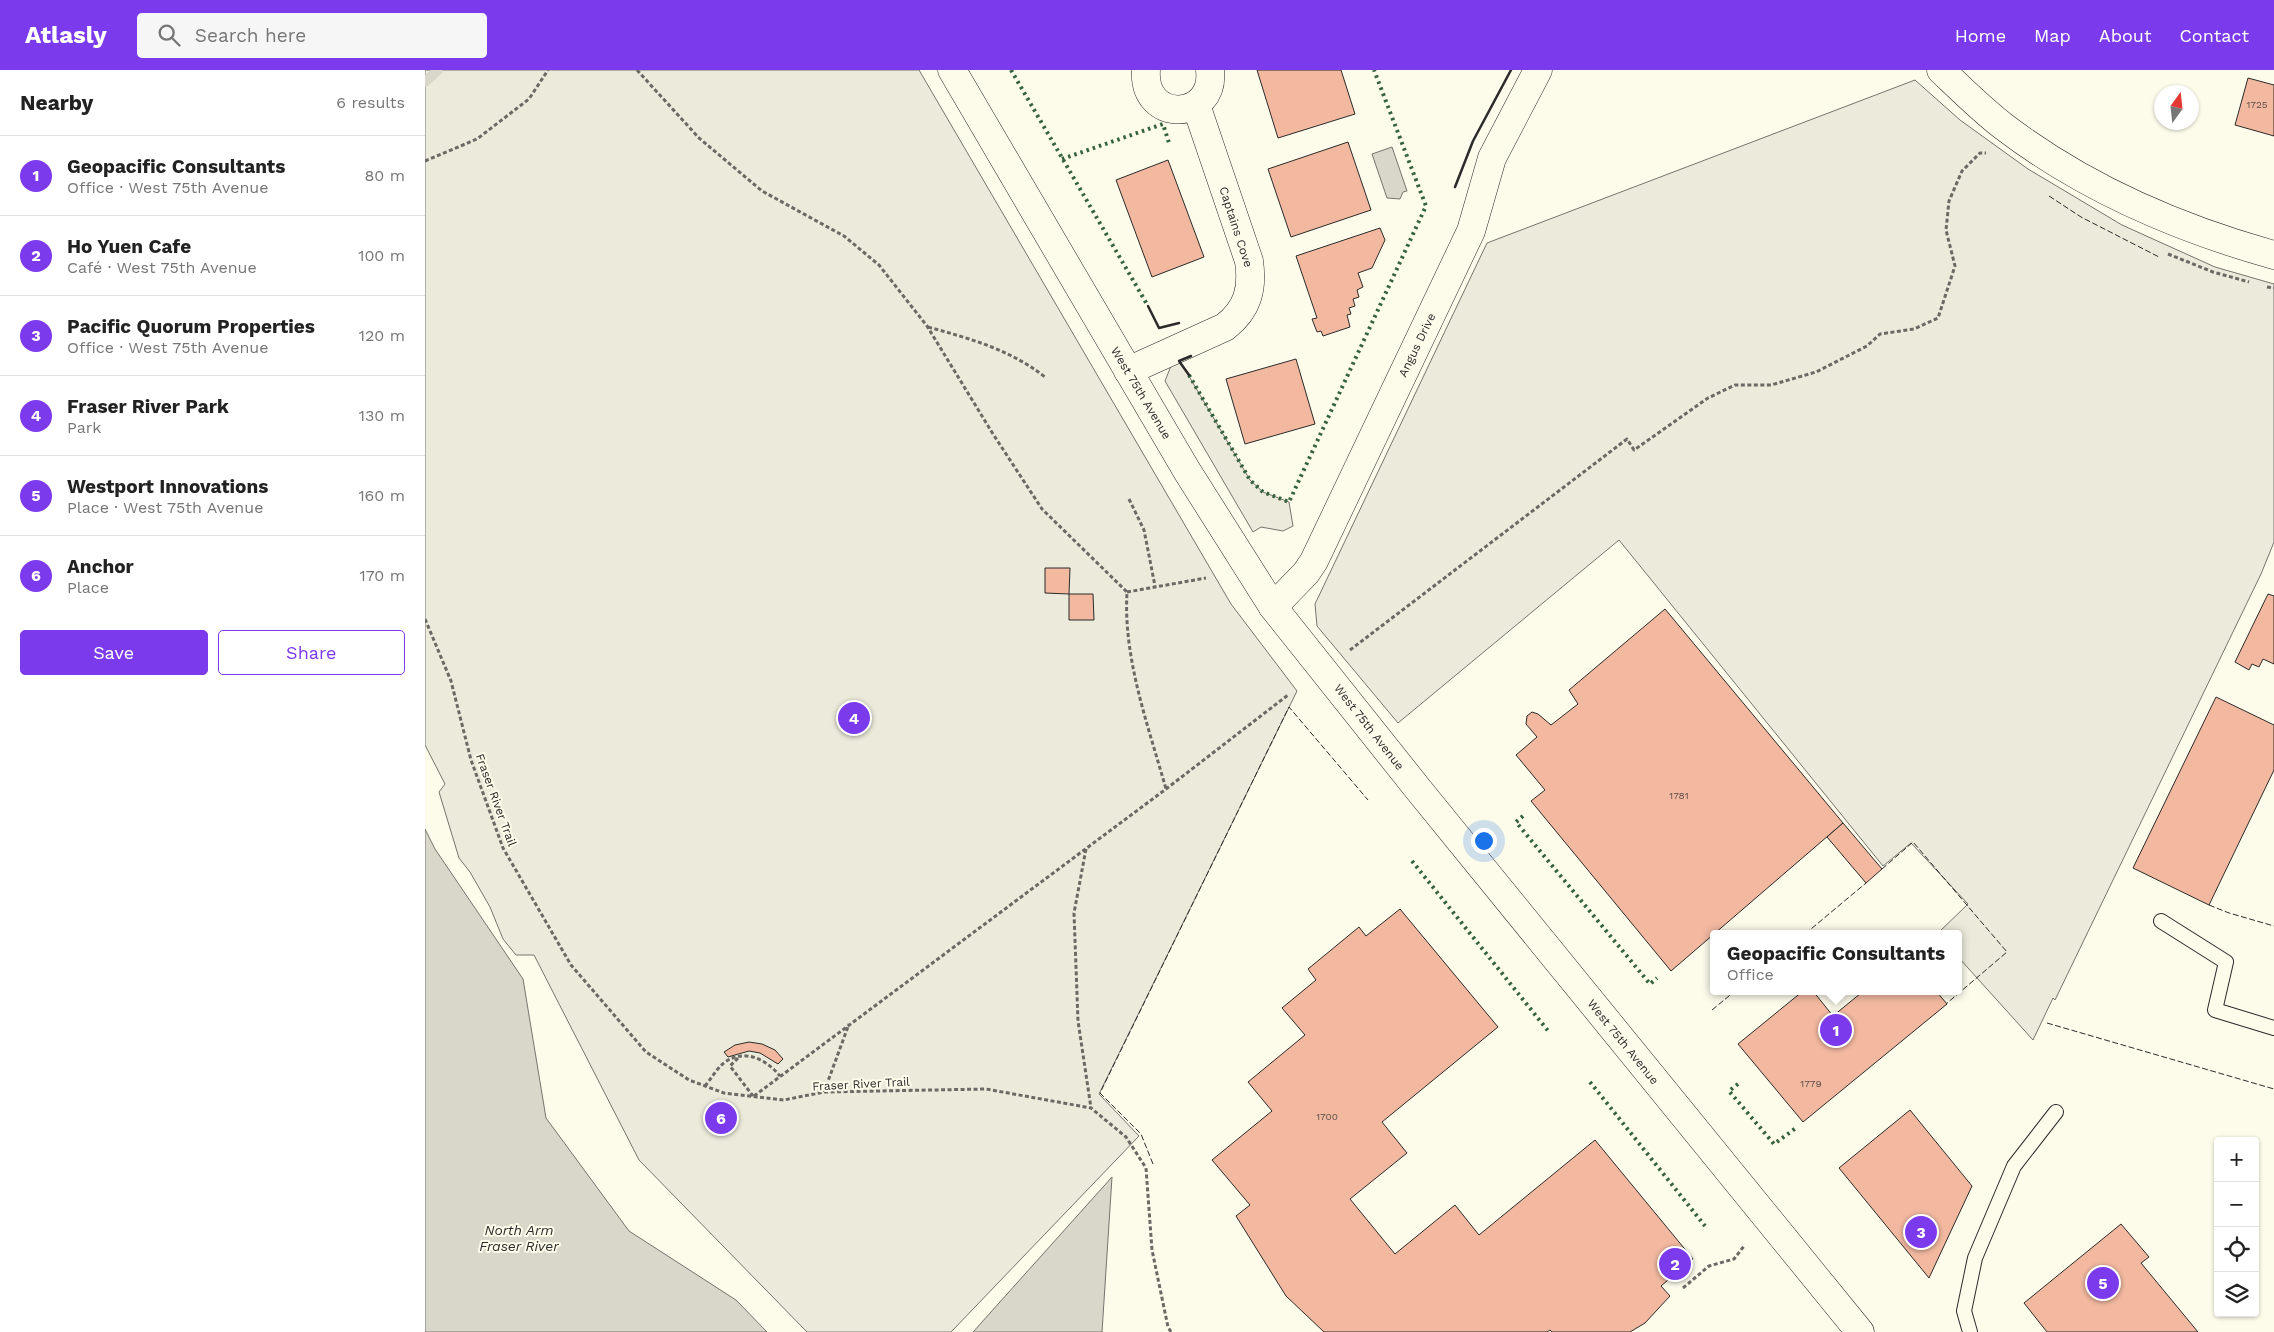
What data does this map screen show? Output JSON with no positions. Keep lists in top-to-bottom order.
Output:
{
  "streets": {
    "street": ["Captains Cove", "Angus Drive", "West 75th Avenue"],
    "path": ["Fraser River Trail"]
  },
  "crossings": [
    ["Captains Cove", "West 75th Avenue"],
    ["Angus Drive", "West 75th Avenue"]
  ],
  "water": ["North Arm Fraser River"],
  "house_numbers": [
    "1725",
    "1781",
    "1779",
    "1700"
  ],
  "north": "top",
  "page": {
    "header": "Atlasly",
    "search": "Search here",
    "nav": [
      "Home",
      "Map",
      "About",
      "Contact"
    ],
    "heading": ["Nearby", "6 results"],
    "list": [
      {
        "mark": "1",
        "name": "Geopacific Consultants",
        "note": "Office · West 75th Avenue",
        "value": "80 m"
      },
      {
        "mark": "2",
        "name": "Ho Yuen Cafe",
        "note": "Café · West 75th Avenue",
        "value": "100 m"
      },
      {
        "mark": "3",
        "name": "Pacific Quorum Properties",
        "note": "Office · West 75th Avenue",
        "value": "120 m"
      },
      {
        "mark": "4",
        "name": "Fraser River Park",
        "note": "Park",
        "value": "130 m"
      },
      {
        "mark": "5",
        "name": "Westport Innovations",
        "note": "Place · West 75th Avenue",
        "value": "160 m"
      },
      {
        "mark": "6",
        "name": "Anchor",
        "note": "Place",
        "value": "170 m"
      }
    ],
    "buttons": ["Save", "Share"],
    "pins": [
      "4",
      "1",
      "6",
      "3",
      "2",
      "5"
    ],
    "popup": ["Geopacific Consultants", "Office"],
    "map_buttons": ["+", "−"]
  }
}
